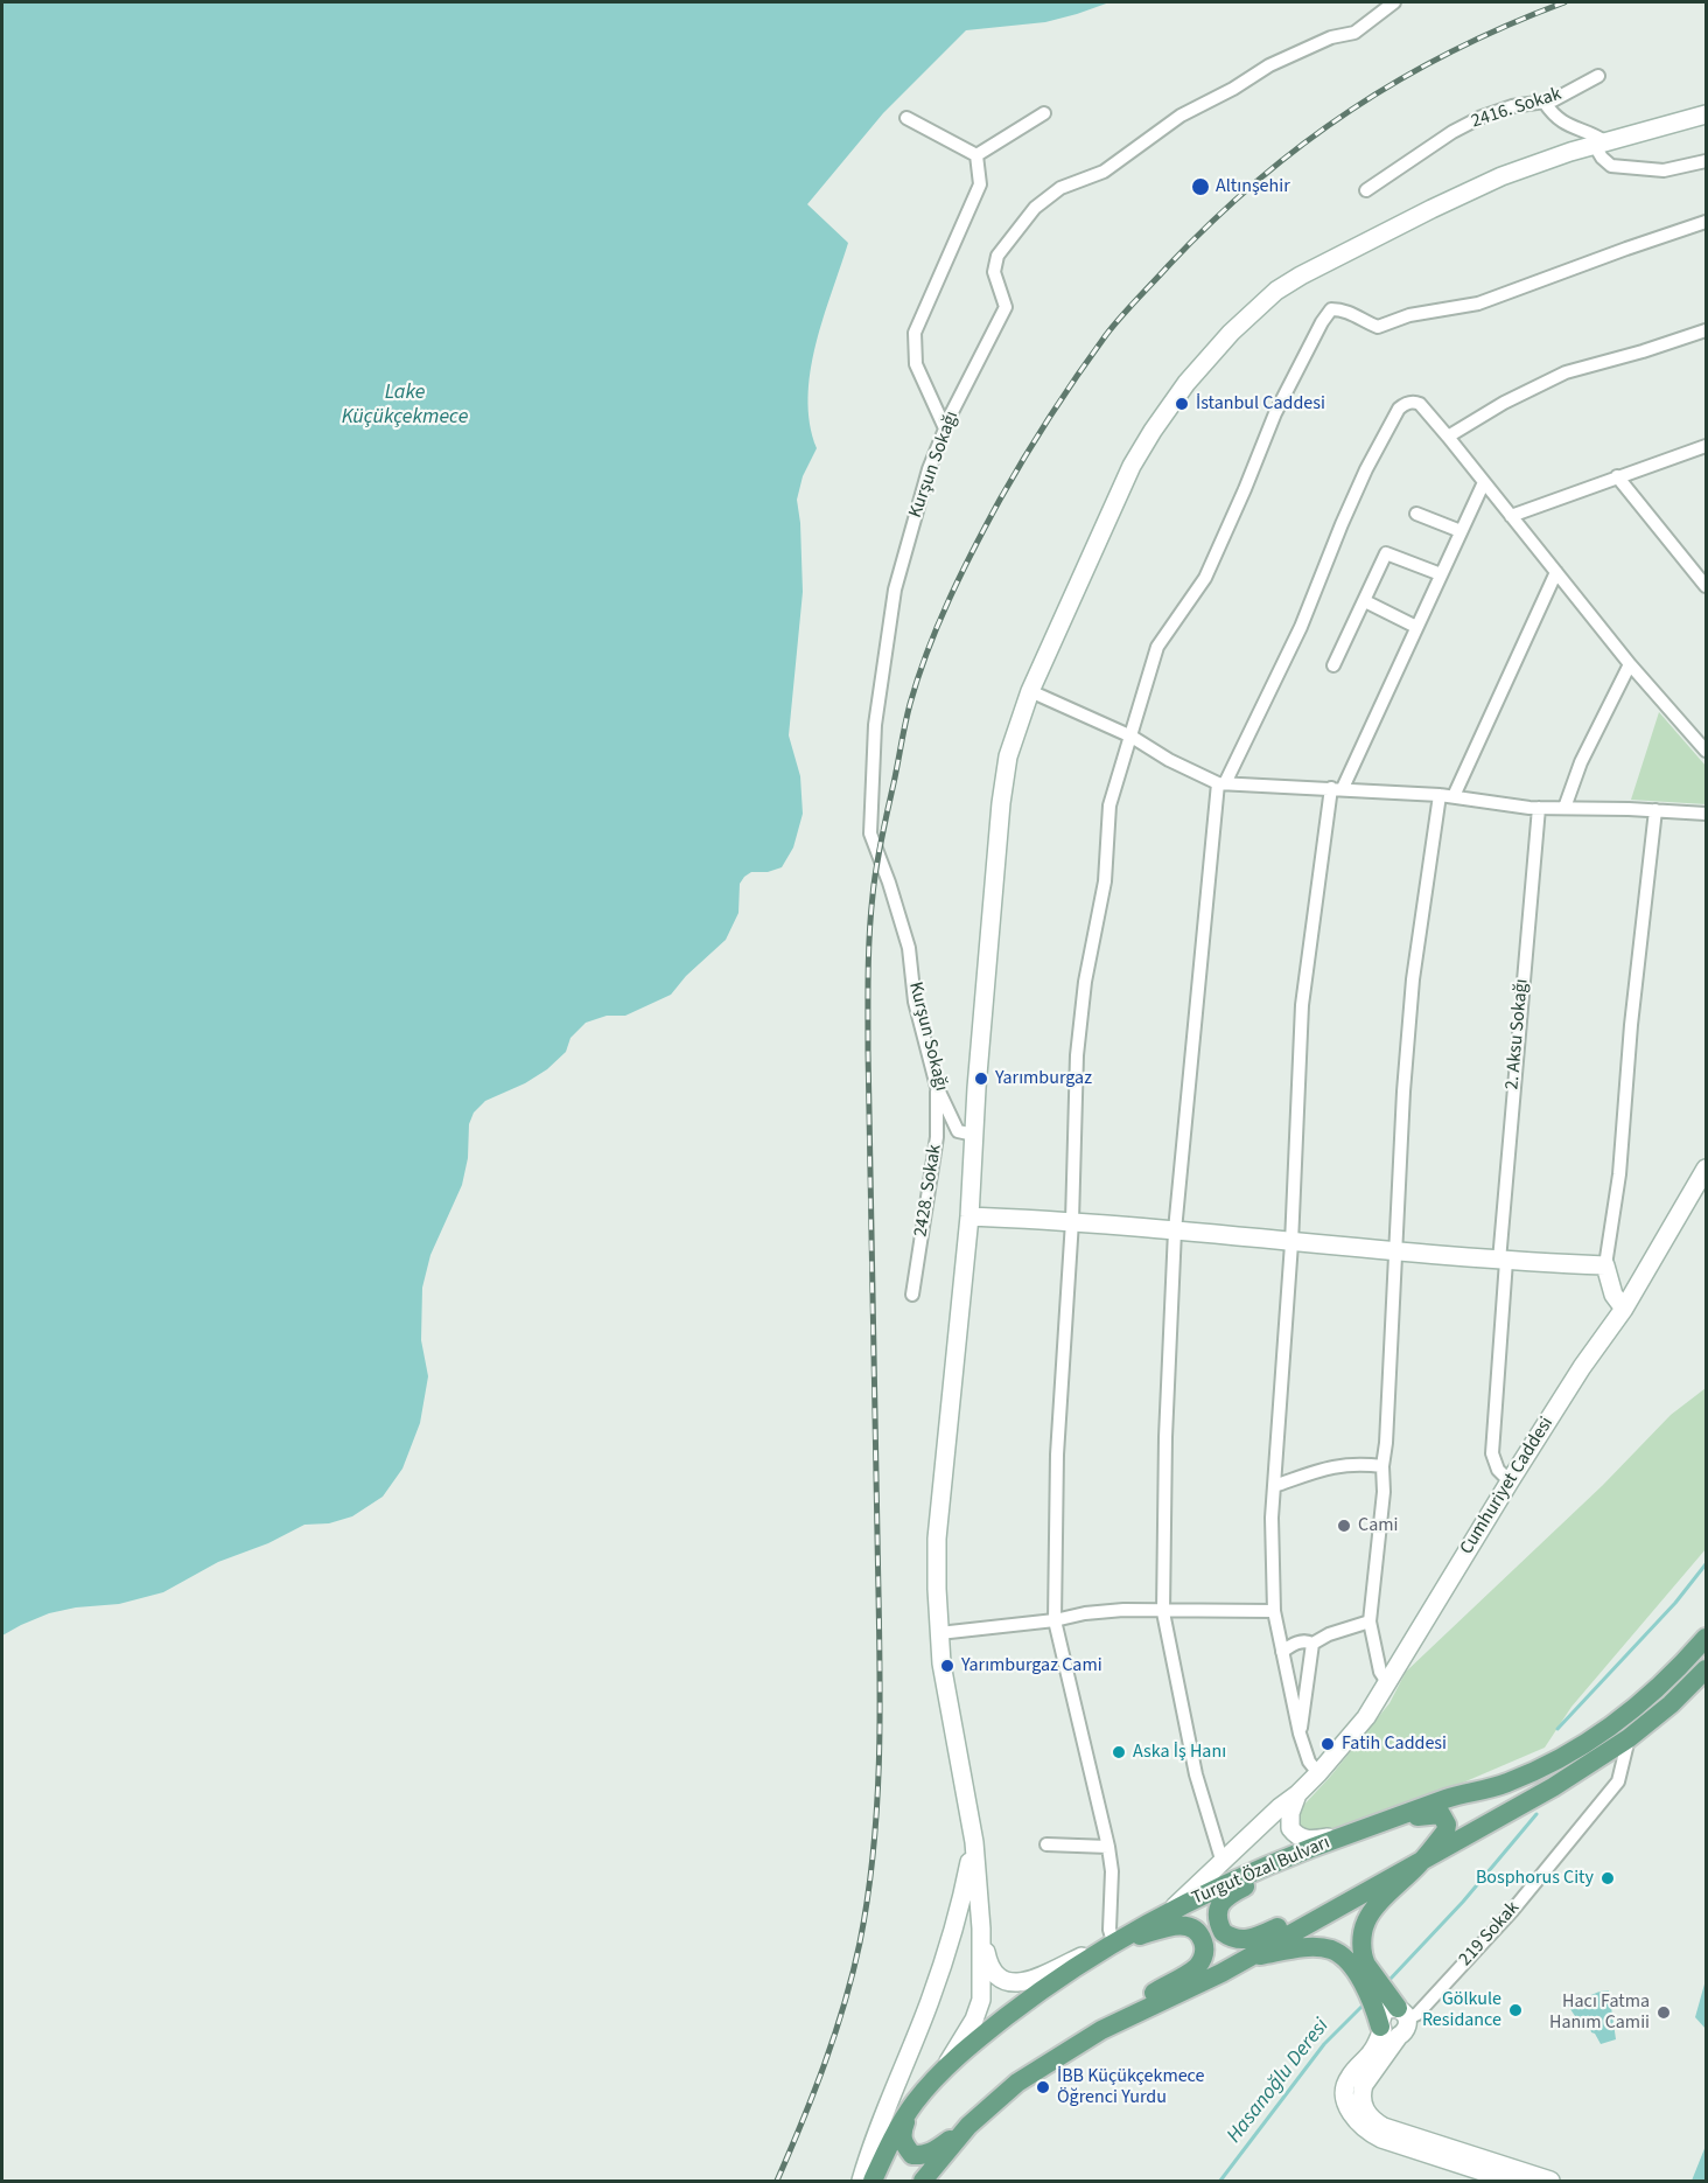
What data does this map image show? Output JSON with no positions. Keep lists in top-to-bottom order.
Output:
{
  "streets": {
    "main road": ["Turgut Özal Bulvarı"],
    "street": [
      "2416. Sokak",
      "Kurşun Sokağı",
      "2. Aksu Sokağı",
      "2428. Sokak",
      "Cumhuriyet Caddesi",
      "219 Sokak"
    ]
  },
  "crossings": [
    ["Kurşun Sokağı", "2428. Sokak"],
    ["2. Aksu Sokağı", "Cumhuriyet Caddesi"],
    ["Cumhuriyet Caddesi", "Turgut Özal Bulvarı"]
  ],
  "water": ["Lake Küçükçekmece", "Hasanoğlu Deresi"],
  "places": [
    "Altınşehir",
    "İstanbul Caddesi",
    "Yarımburgaz",
    "Cami",
    "Yarımburgaz Cami",
    "Fatih Caddesi",
    "Aska İş Hanı",
    "Bosphorus City",
    "Gölkule Residance",
    "Hacı Fatma Hanım Camii",
    "İBB Küçükçekmece Öğrenci Yurdu"
  ]
}
